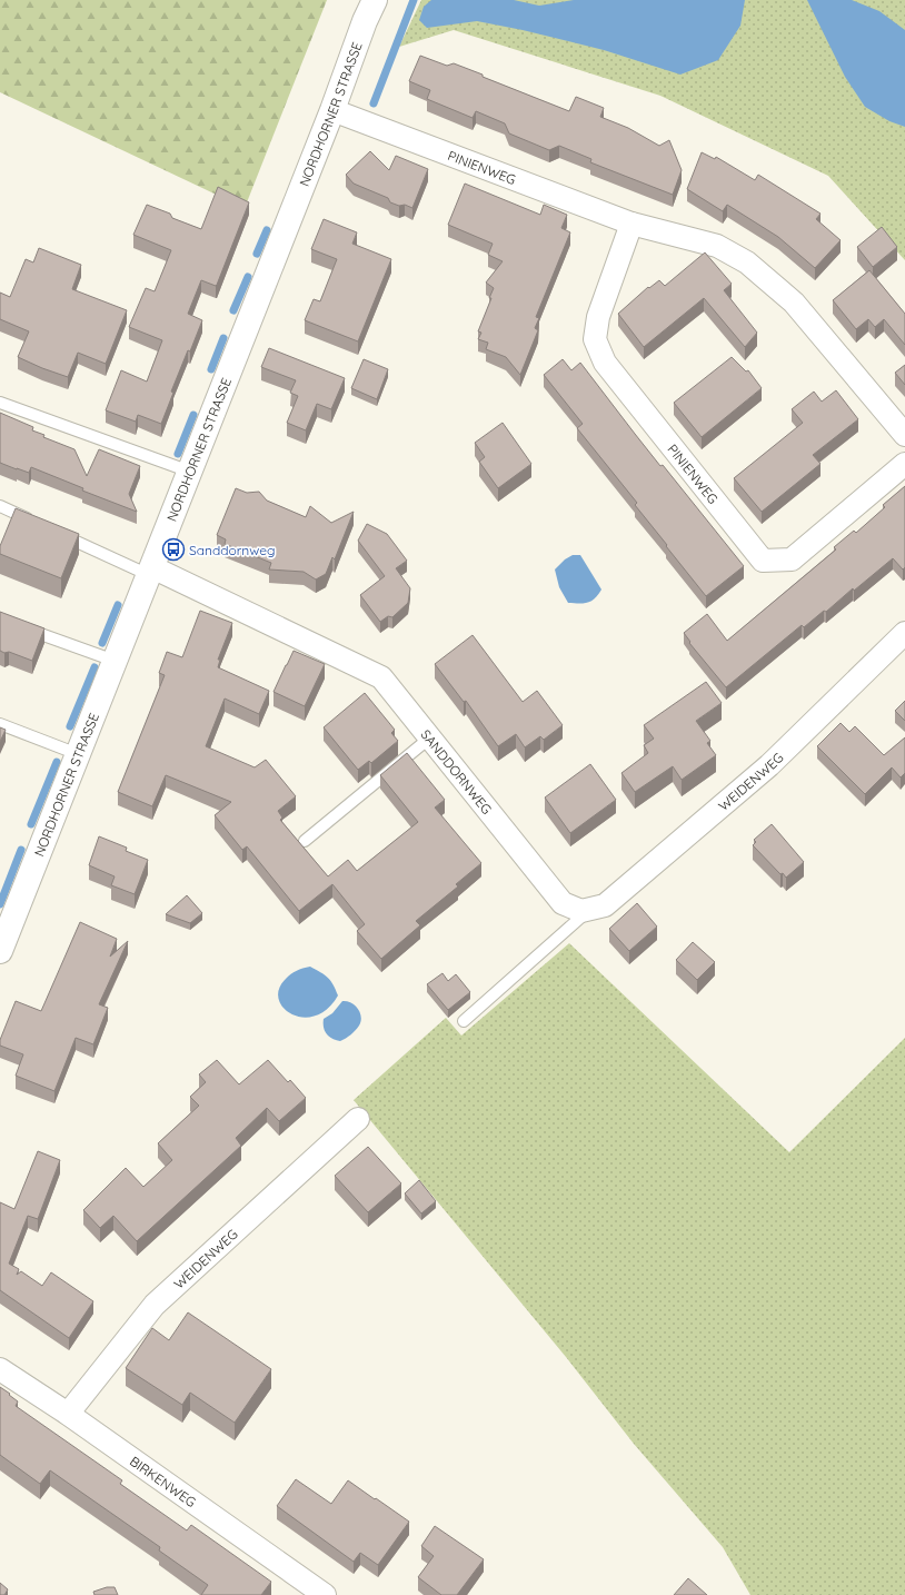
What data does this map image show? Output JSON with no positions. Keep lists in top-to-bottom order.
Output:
{
  "streets": {
    "street": [
      "NORDHORNER STRASSE",
      "PINIENWEG",
      "SANDDORNWEG",
      "WEIDENWEG",
      "BIRKENWEG"
    ]
  },
  "crossings": [
    ["NORDHORNER STRASSE", "PINIENWEG"],
    ["NORDHORNER STRASSE", "SANDDORNWEG"],
    ["SANDDORNWEG", "WEIDENWEG"],
    ["WEIDENWEG", "BIRKENWEG"]
  ],
  "places": {
    "bus stop": ["Sanddornweg"]
  }
}
